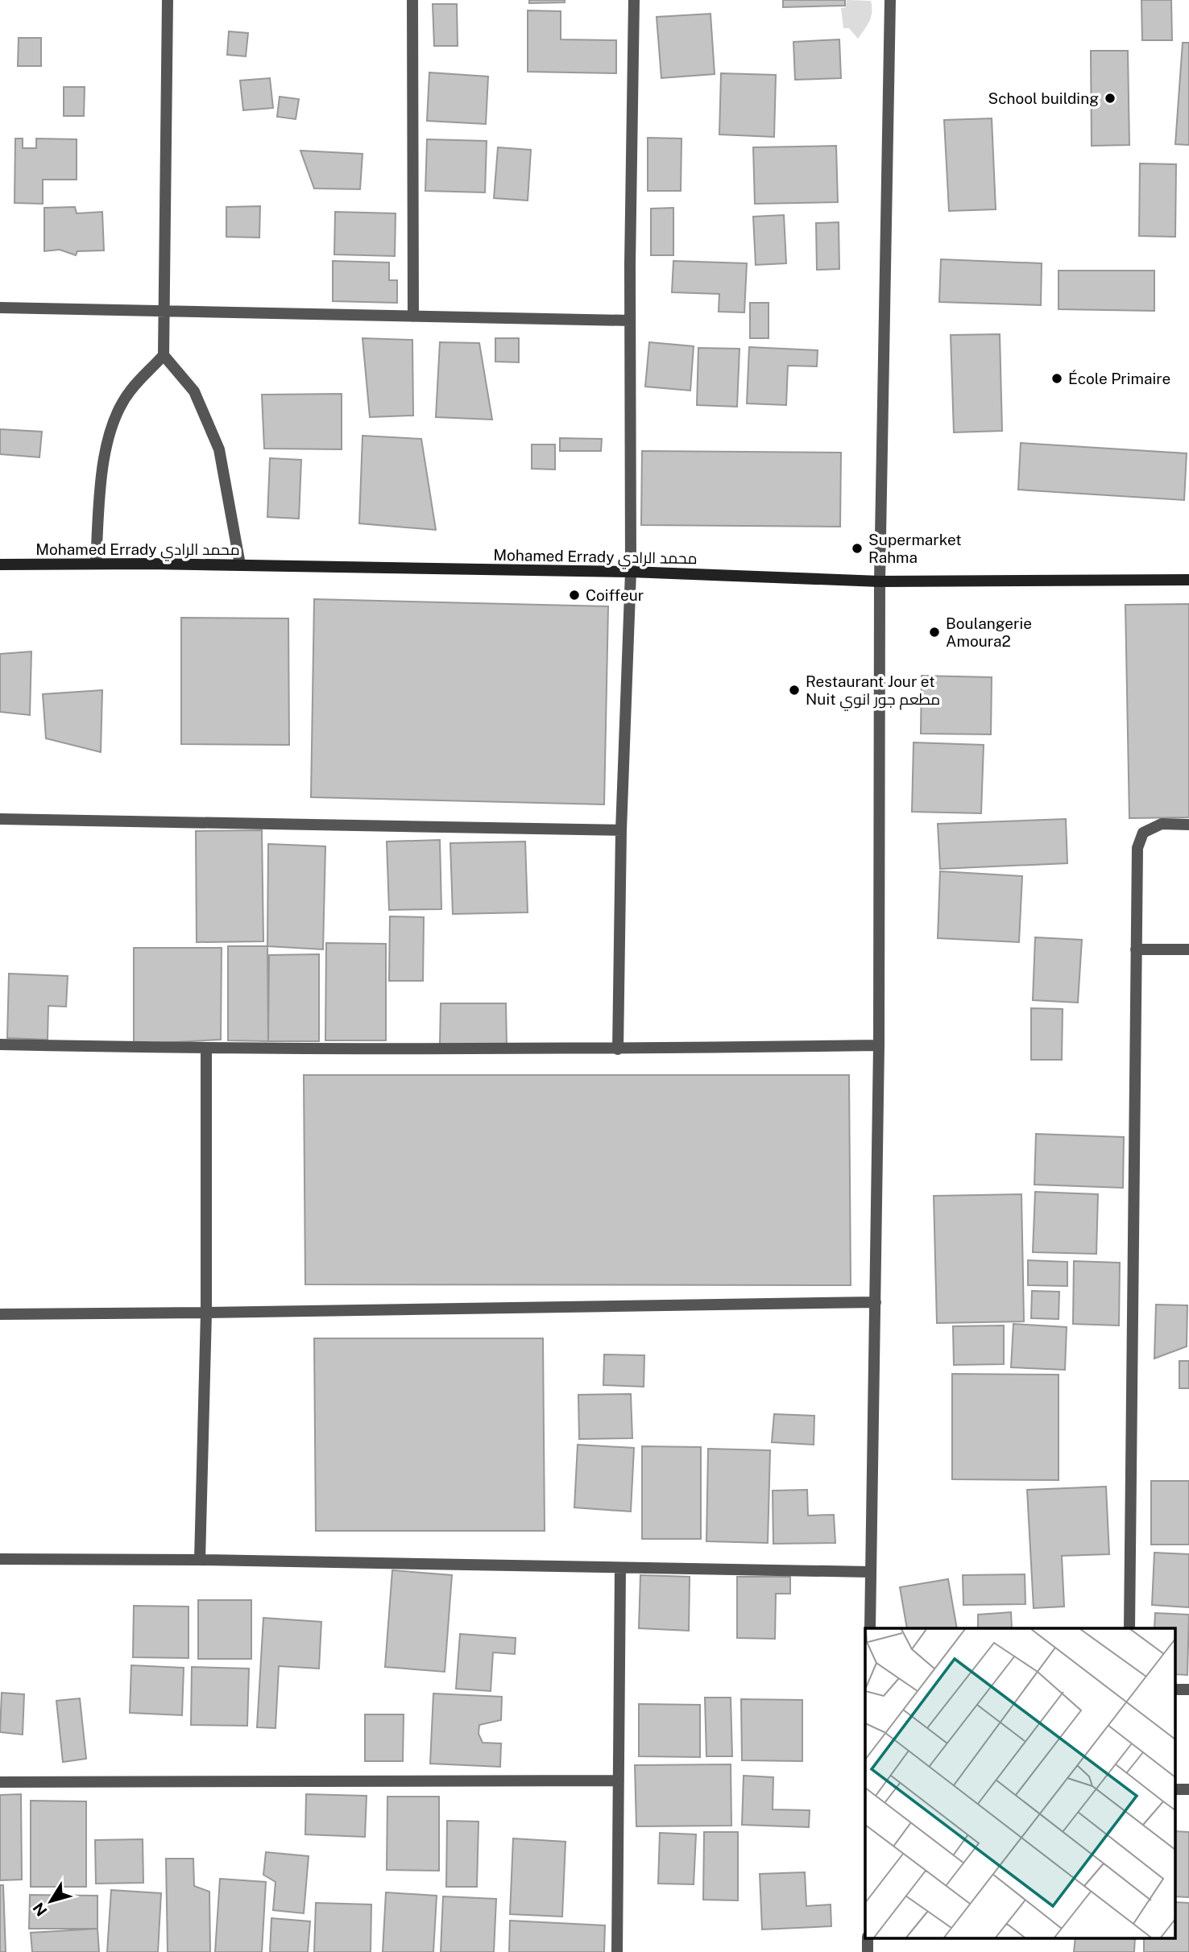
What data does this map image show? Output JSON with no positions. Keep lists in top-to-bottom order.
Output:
{
  "streets": {
    "street": ["Mohamed Errady محمد الرادي"]
  },
  "places": [
    "School building",
    "École Primaire",
    "Supermarket Rahma",
    "Coiffeur",
    "Boulangerie Amoura2",
    "Restaurant Jour et Nuit مطعم جور انوي"
  ],
  "north": "bottom left"
}
